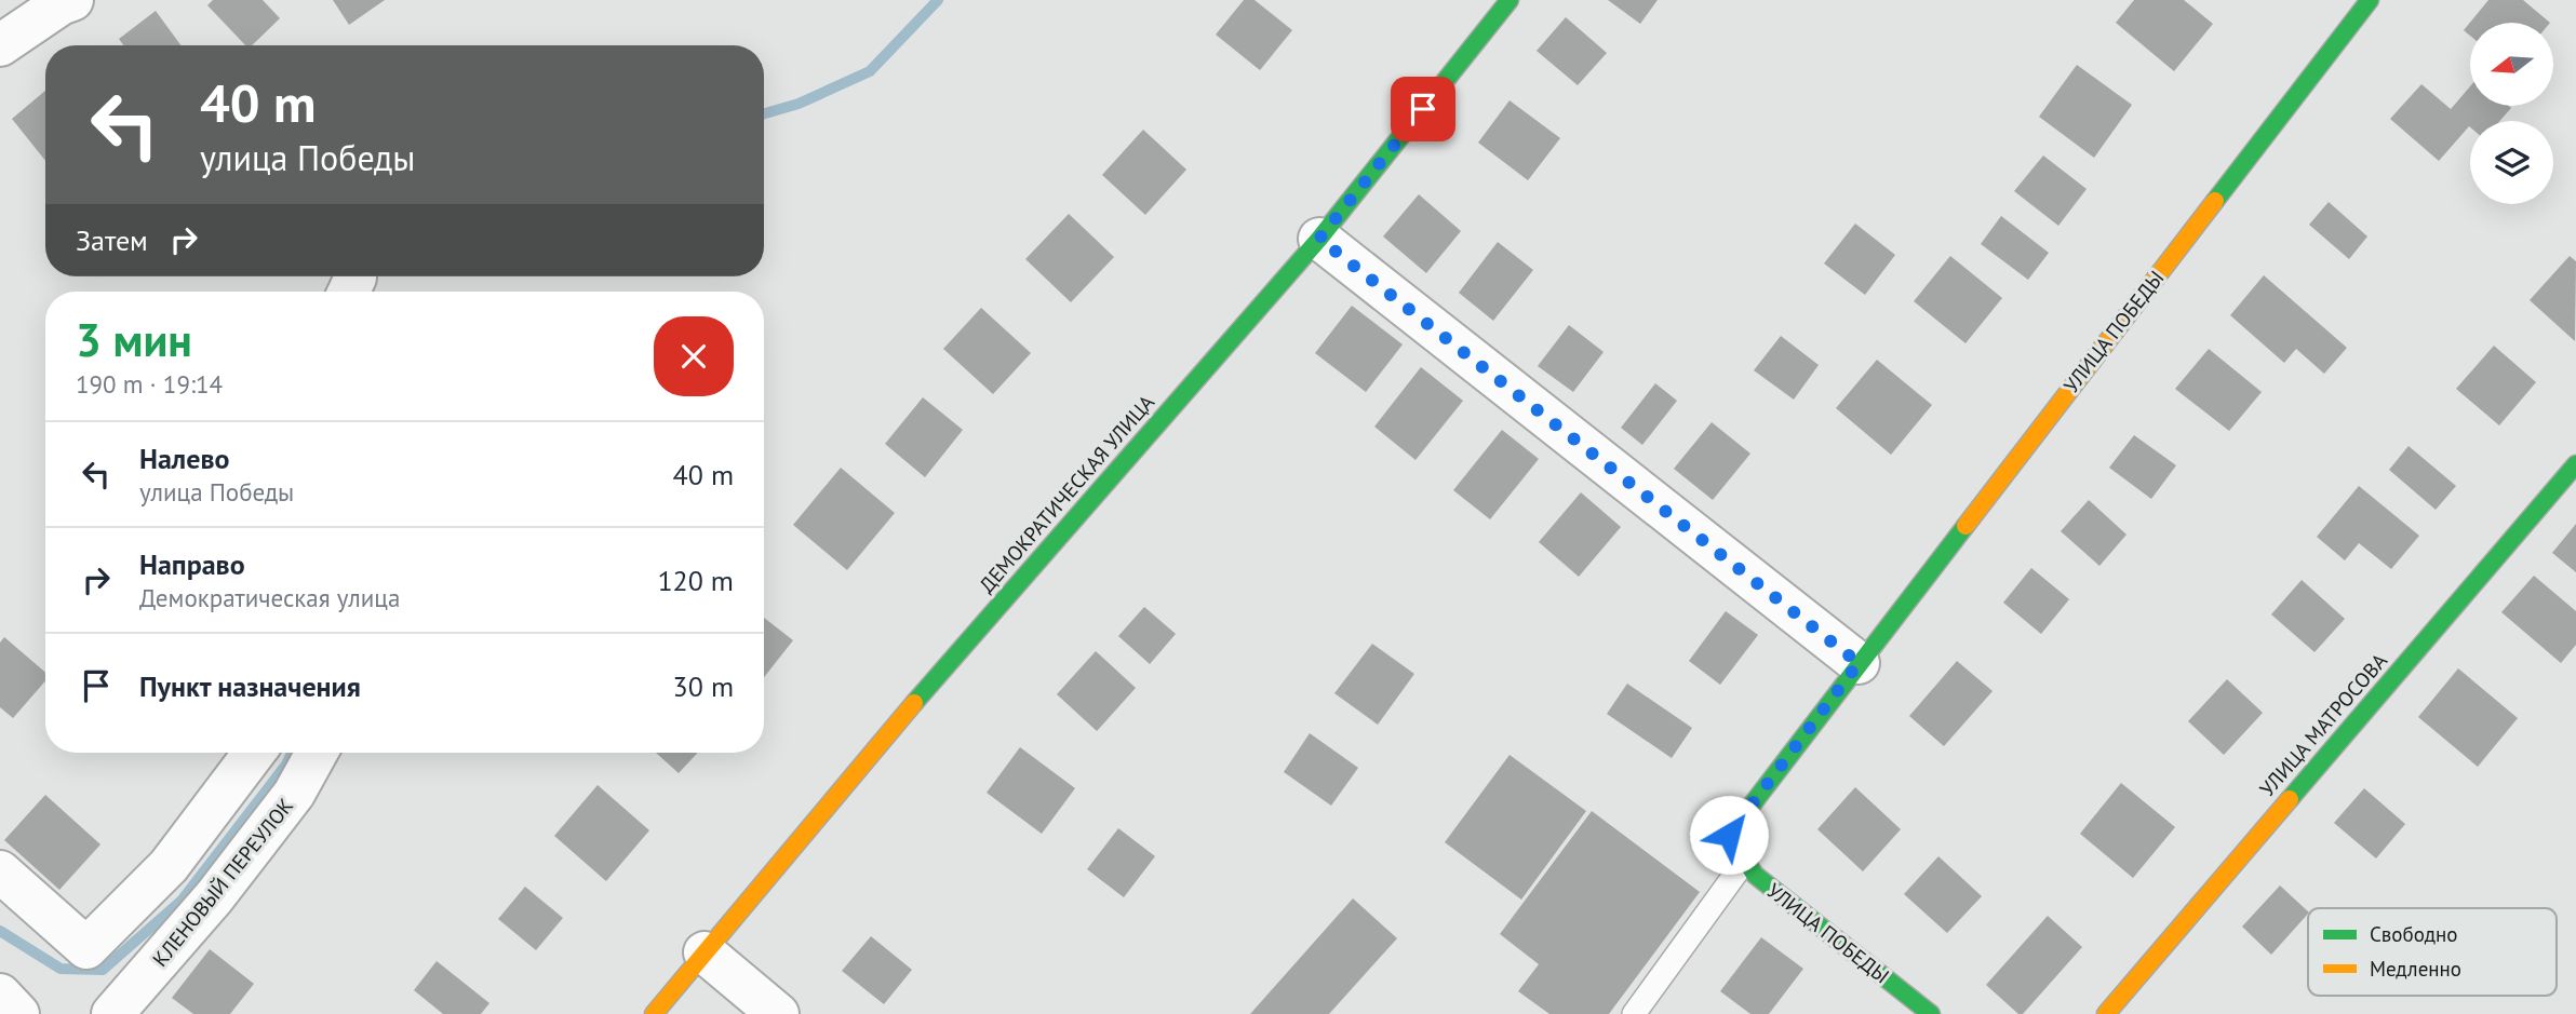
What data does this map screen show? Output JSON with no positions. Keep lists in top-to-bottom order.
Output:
{
  "streets": {
    "street": [
      "УЛИЦА ПОБЕДЫ",
      "ДЕМОКРАТИЧЕСКАЯ УЛИЦА",
      "УЛИЦА МАТРОСОВА",
      "КЛЕНОВЫЙ ПЕРЕУЛОК"
    ]
  },
  "legend": ["Свободно", "Медленно"],
  "north": "left",
  "page": {
    "turn": ["40 m", "улица Победы"],
    "then": "Затем",
    "heading": ["3 мин", "190 m · 19:14"],
    "list": [
      {
        "name": "Налево",
        "note": "улица Победы",
        "value": "40 m"
      },
      {
        "name": "Направо",
        "note": "Демократическая улица",
        "value": "120 m"
      },
      {
        "name": "Пункт назначения",
        "value": "30 m"
      }
    ]
  }
}
